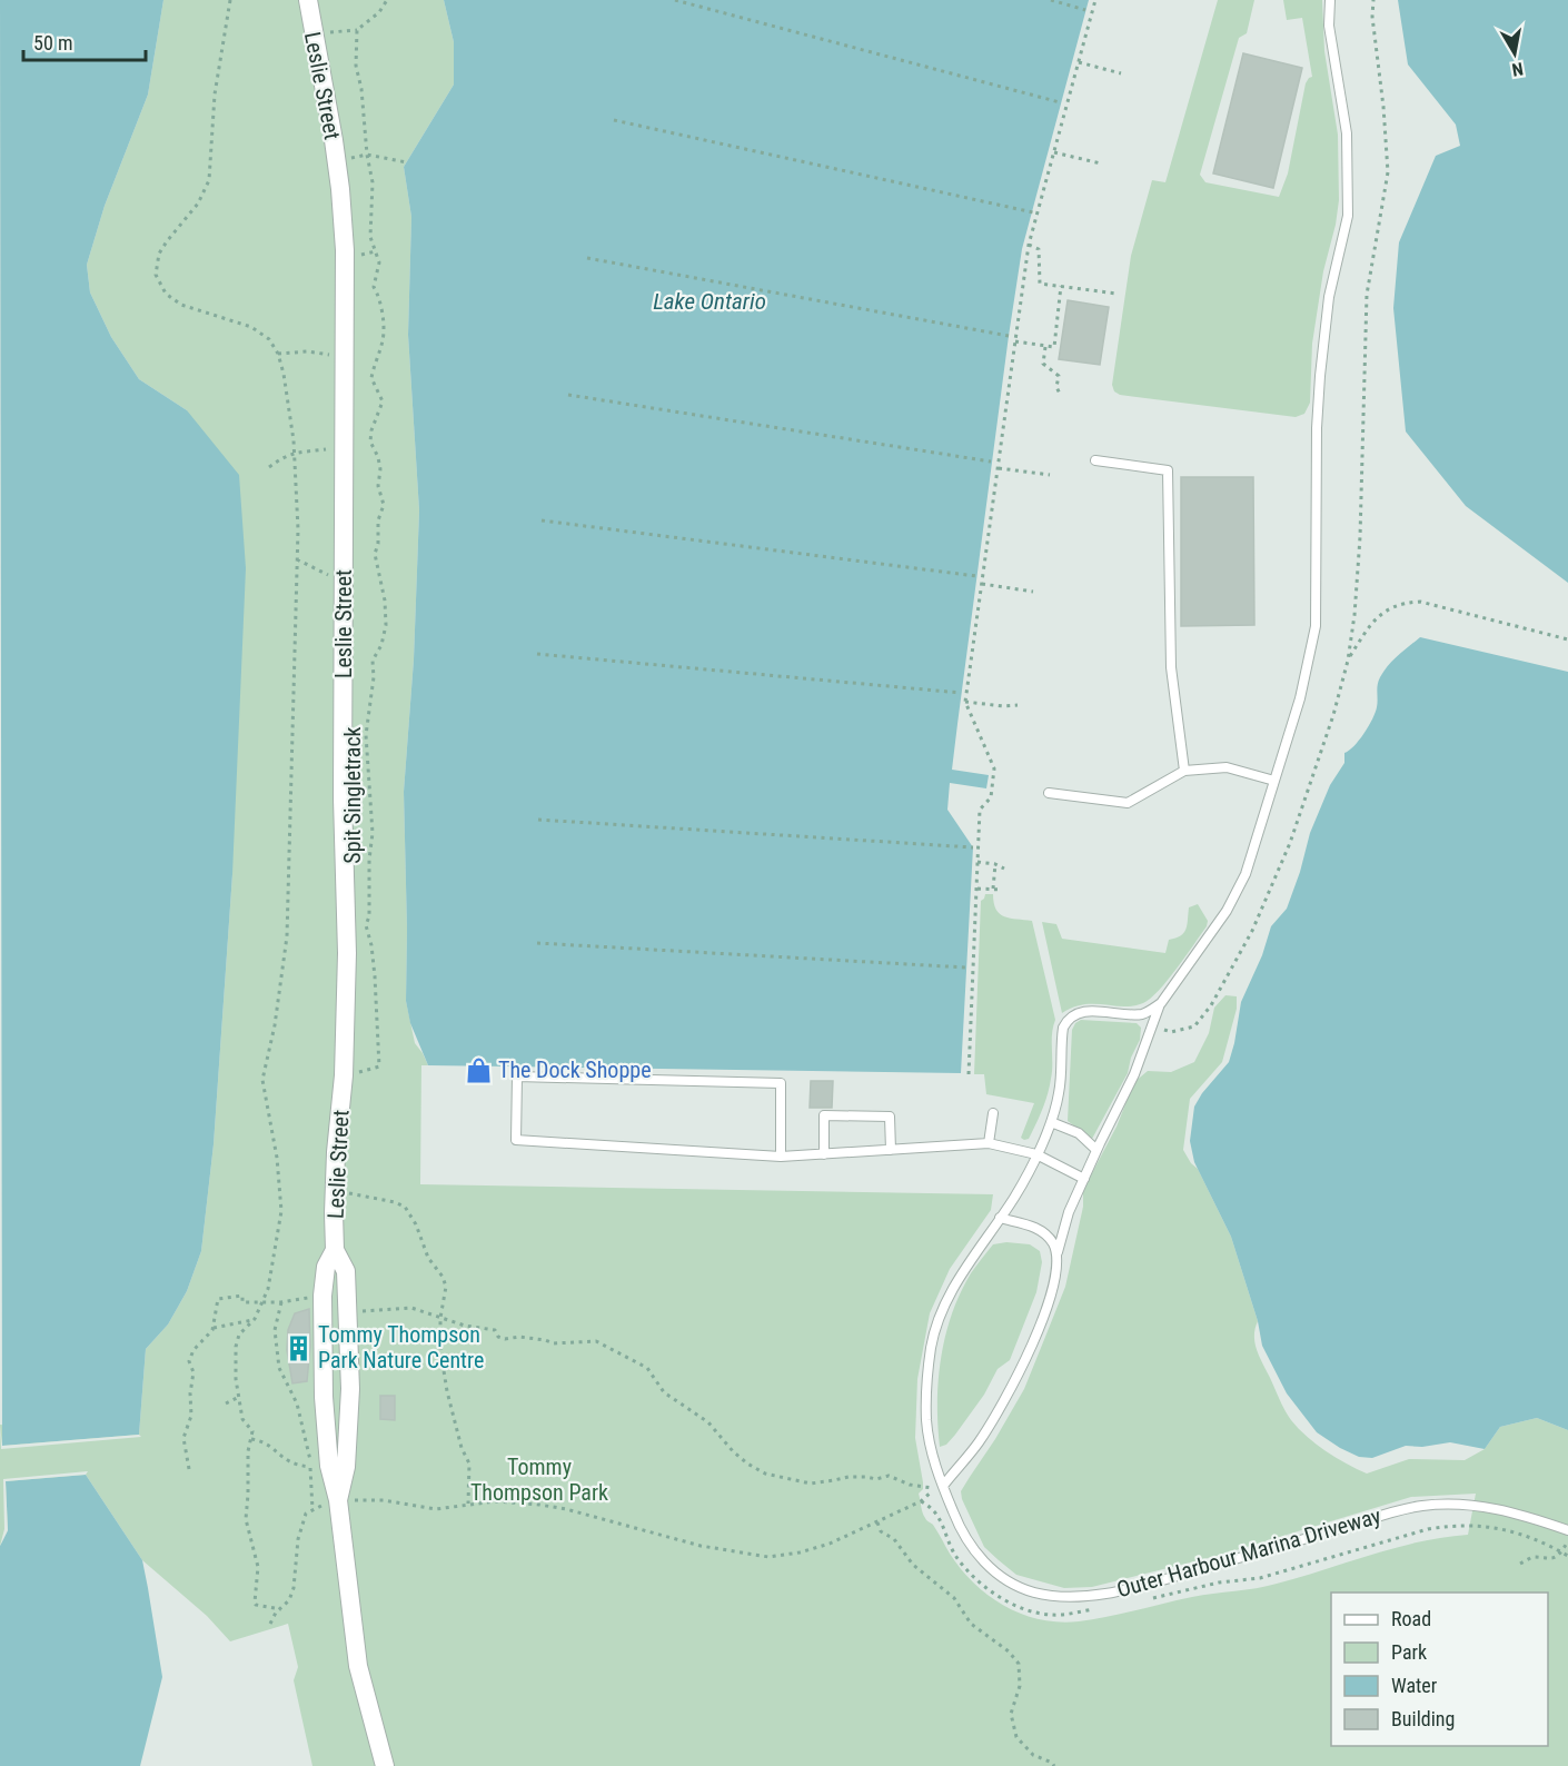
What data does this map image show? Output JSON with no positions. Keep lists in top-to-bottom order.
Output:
{
  "streets": {
    "street": ["Leslie Street"],
    "lane": ["Outer Harbour Marina Driveway"],
    "path": ["Spit Singletrack"]
  },
  "crossings": [
    ["Leslie Street", "Spit Singletrack"]
  ],
  "water": ["Lake Ontario"],
  "parks": ["Tommy Thompson Park"],
  "places": {
    "shop": ["The Dock Shoppe"],
    "building": ["Tommy Thompson Park Nature Centre"]
  },
  "legend": [
    "Road",
    "Park",
    "Water",
    "Building"
  ],
  "scale_bar": "50 m",
  "north": "bottom"
}
